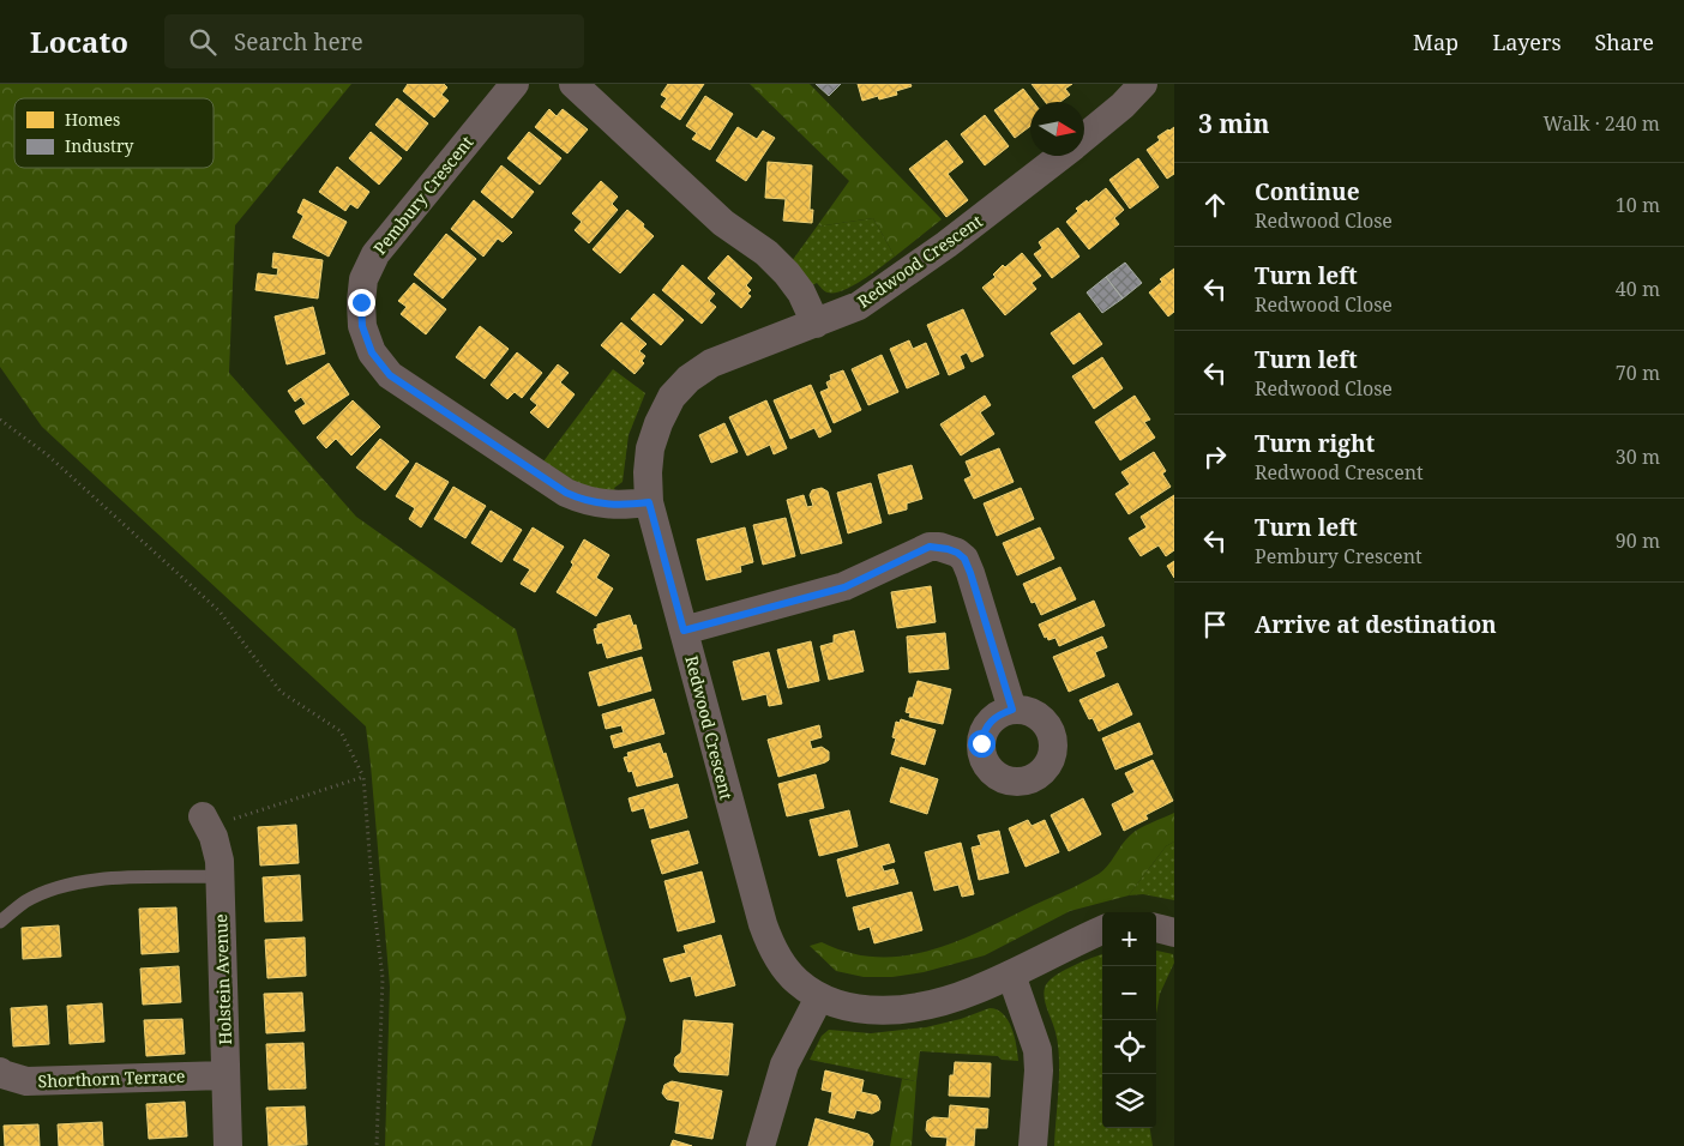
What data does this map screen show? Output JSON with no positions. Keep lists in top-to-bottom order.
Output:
{
  "streets": {
    "street": [
      "Pembury Crescent",
      "Redwood Crescent",
      "Holstein Avenue",
      "Shorthorn Terrace"
    ]
  },
  "crossings": [
    ["Pembury Crescent", "Redwood Crescent"],
    ["Holstein Avenue", "Shorthorn Terrace"]
  ],
  "legend": ["Homes", "Industry"],
  "north": "right",
  "page": {
    "header": "Locato",
    "search": "Search here",
    "nav": ["Map", "Layers", "Share"],
    "heading": ["3 min", "Walk · 240 m"],
    "list": [
      ["Continue", "Redwood Close", "10 m"],
      ["Turn left", "Redwood Close", "40 m"],
      ["Turn left", "Redwood Close", "70 m"],
      ["Turn right", "Redwood Crescent", "30 m"],
      ["Turn left", "Pembury Crescent", "90 m"],
      "Arrive at destination"
    ],
    "map_buttons": ["+", "−"]
  }
}
